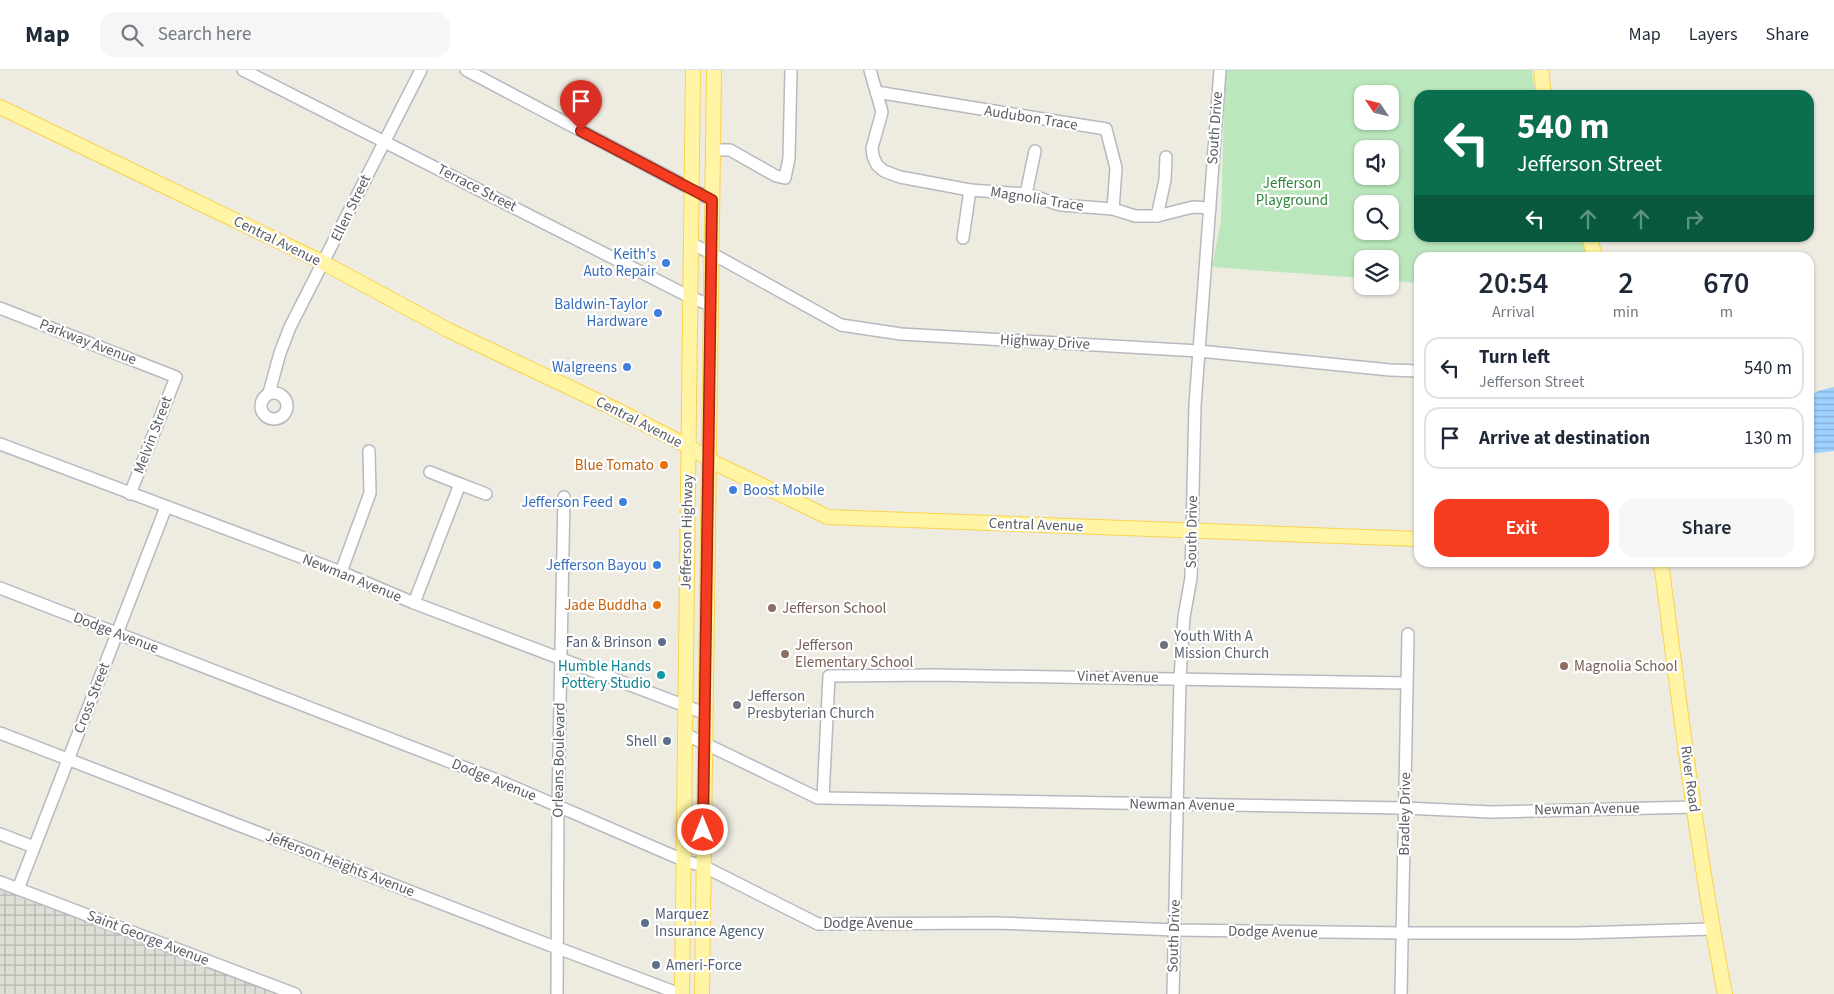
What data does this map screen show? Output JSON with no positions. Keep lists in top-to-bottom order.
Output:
{
  "streets": {
    "main road": ["Central Avenue", "Jefferson Highway", "River Road"],
    "street": [
      "Audubon Trace",
      "South Drive",
      "Terrace Street",
      "Magnolia Trace",
      "Ellen Street",
      "Parkway Avenue",
      "Highway Drive",
      "Melvin Street",
      "Newman Avenue",
      "Dodge Avenue",
      "Vinet Avenue",
      "Cross Street",
      "Orleans Boulevard",
      "Bradley Drive",
      "Jefferson Heights Avenue",
      "Saint George Avenue"
    ]
  },
  "crossings": [
    ["Audubon Trace", "Magnolia Trace"],
    ["South Drive", "Magnolia Trace"],
    ["South Drive", "Central Avenue"],
    ["South Drive", "Highway Drive"],
    ["South Drive", "Newman Avenue"],
    ["South Drive", "Dodge Avenue"],
    ["South Drive", "Vinet Avenue"],
    ["Terrace Street", "Ellen Street"],
    ["Terrace Street", "Jefferson Highway"],
    ["Ellen Street", "Central Avenue"],
    ["Central Avenue", "Jefferson Highway"],
    ["Parkway Avenue", "Melvin Street"],
    ["Highway Drive", "Jefferson Highway"],
    ["Melvin Street", "Newman Avenue"],
    ["Jefferson Highway", "Newman Avenue"],
    ["Jefferson Highway", "Dodge Avenue"],
    ["Jefferson Highway", "Jefferson Heights Avenue"],
    ["Newman Avenue", "Vinet Avenue"],
    ["Newman Avenue", "Cross Street"],
    ["Newman Avenue", "Orleans Boulevard"],
    ["Newman Avenue", "River Road"],
    ["Newman Avenue", "Bradley Drive"],
    ["Dodge Avenue", "Cross Street"],
    ["Dodge Avenue", "Orleans Boulevard"],
    ["Dodge Avenue", "River Road"],
    ["Dodge Avenue", "Bradley Drive"],
    ["Vinet Avenue", "Bradley Drive"],
    ["Cross Street", "Jefferson Heights Avenue"],
    ["Cross Street", "Saint George Avenue"],
    ["Orleans Boulevard", "Jefferson Heights Avenue"]
  ],
  "parks": ["Jefferson Playground"],
  "places": [
    "Keith's Auto Repair",
    "Baldwin-Taylor Hardware",
    "Walgreens",
    "Blue Tomato",
    "Boost Mobile",
    "Jefferson Feed",
    "Jefferson Bayou",
    "Jade Buddha",
    "Jefferson School",
    "Fan & Brinson",
    "Youth With A Mission Church",
    "Jefferson Elementary School",
    "Magnolia School",
    "Humble Hands Pottery Studio",
    "Jefferson Presbyterian Church",
    "Shell",
    "Marquez Insurance Agency",
    "Ameri-Force"
  ],
  "north": "top left",
  "page": {
    "header": "Map",
    "search": "Search here",
    "nav": ["Map", "Layers", "Share"],
    "turn": ["540 m", "Jefferson Street"],
    "eta": [
      "20:54",
      "Arrival",
      "2",
      "min",
      "670",
      "m"
    ],
    "list": [
      {
        "name": "Turn left",
        "note": "Jefferson Street",
        "value": "540 m"
      },
      {
        "name": "Arrive at destination",
        "value": "130 m"
      }
    ],
    "buttons": ["Exit", "Share"]
  }
}
